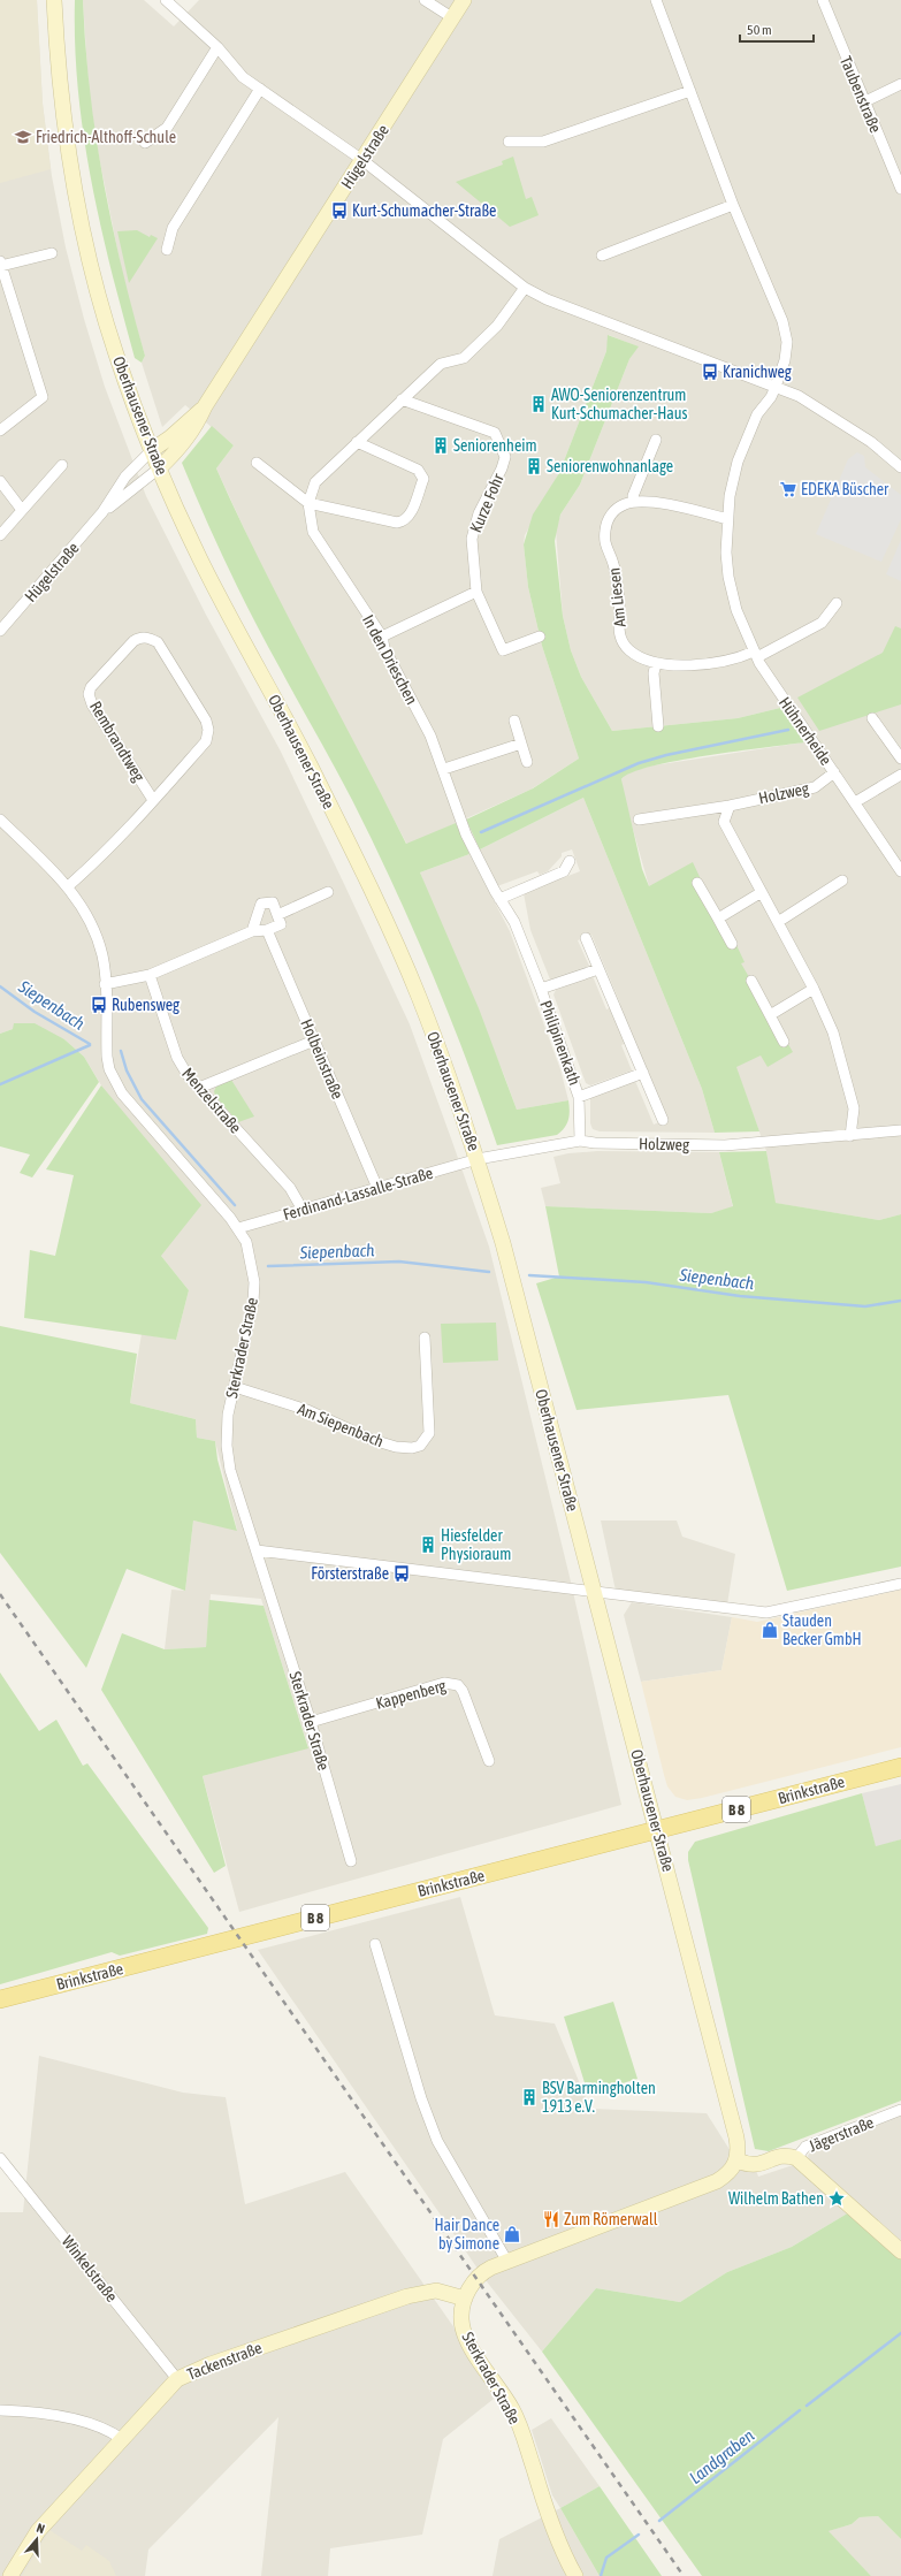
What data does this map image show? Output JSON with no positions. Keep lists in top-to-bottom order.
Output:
{
  "streets": {
    "main road": [
      "Hügelstraße",
      "Oberhausener Straße",
      "Sterkrader Straße",
      "Brinkstraße",
      "B 8",
      "Jägerstraße",
      "Tackenstraße"
    ],
    "street": [
      "Taubenstraße",
      "Kurze Fohr",
      "Am Liesen",
      "In den Drieschen",
      "Hühnerheide",
      "Rembrandtweg",
      "Holzweg",
      "Philipinenkath",
      "Holbeinstraße",
      "Menzelstraße",
      "Ferdinand-Lassalle-Straße",
      "Am Siepenbach",
      "Kappenberg",
      "Winkelstraße"
    ]
  },
  "crossings": [
    ["Hügelstraße", "Oberhausener Straße"],
    ["Oberhausener Straße", "Holzweg"],
    ["Oberhausener Straße", "Ferdinand-Lassalle-Straße"],
    ["Oberhausener Straße", "Brinkstraße"],
    ["Oberhausener Straße", "Jägerstraße"],
    ["Kurze Fohr", "In den Drieschen"],
    ["Am Liesen", "Hühnerheide"],
    ["In den Drieschen", "Philipinenkath"],
    ["Hühnerheide", "Holzweg"],
    ["Rembrandtweg", "Sterkrader Straße"],
    ["Holzweg", "Philipinenkath"],
    ["Holzweg", "Ferdinand-Lassalle-Straße"],
    ["Holbeinstraße", "Ferdinand-Lassalle-Straße"],
    ["Menzelstraße", "Ferdinand-Lassalle-Straße"],
    ["Ferdinand-Lassalle-Straße", "Sterkrader Straße"],
    ["Sterkrader Straße", "Am Siepenbach"],
    ["Sterkrader Straße", "Kappenberg"],
    ["Sterkrader Straße", "Tackenstraße"],
    ["Winkelstraße", "Tackenstraße"]
  ],
  "water": ["Siepenbach", "Landgraben"],
  "places": {
    "school or university": ["Friedrich-Althoff-Schule"],
    "bus stop": [
      "Kurt-Schumacher-Straße",
      "Kranichweg",
      "Rubensweg",
      "Försterstraße"
    ],
    "building": [
      "AWO-Seniorenzentrum Kurt-Schumacher-Haus",
      "Seniorenheim",
      "Seniorenwohnanlage",
      "Hiesfelder Physioraum",
      "BSV Barmingholten 1913 e.V."
    ],
    "supermarket": ["EDEKA Büscher"],
    "shop": ["Stauden Becker GmbH", "Hair Dance by Simone"],
    "place": ["Wilhelm Bathen"],
    "restaurant": ["Zum Römerwall"]
  },
  "scale_bar": "50 m",
  "north": "top"
}
